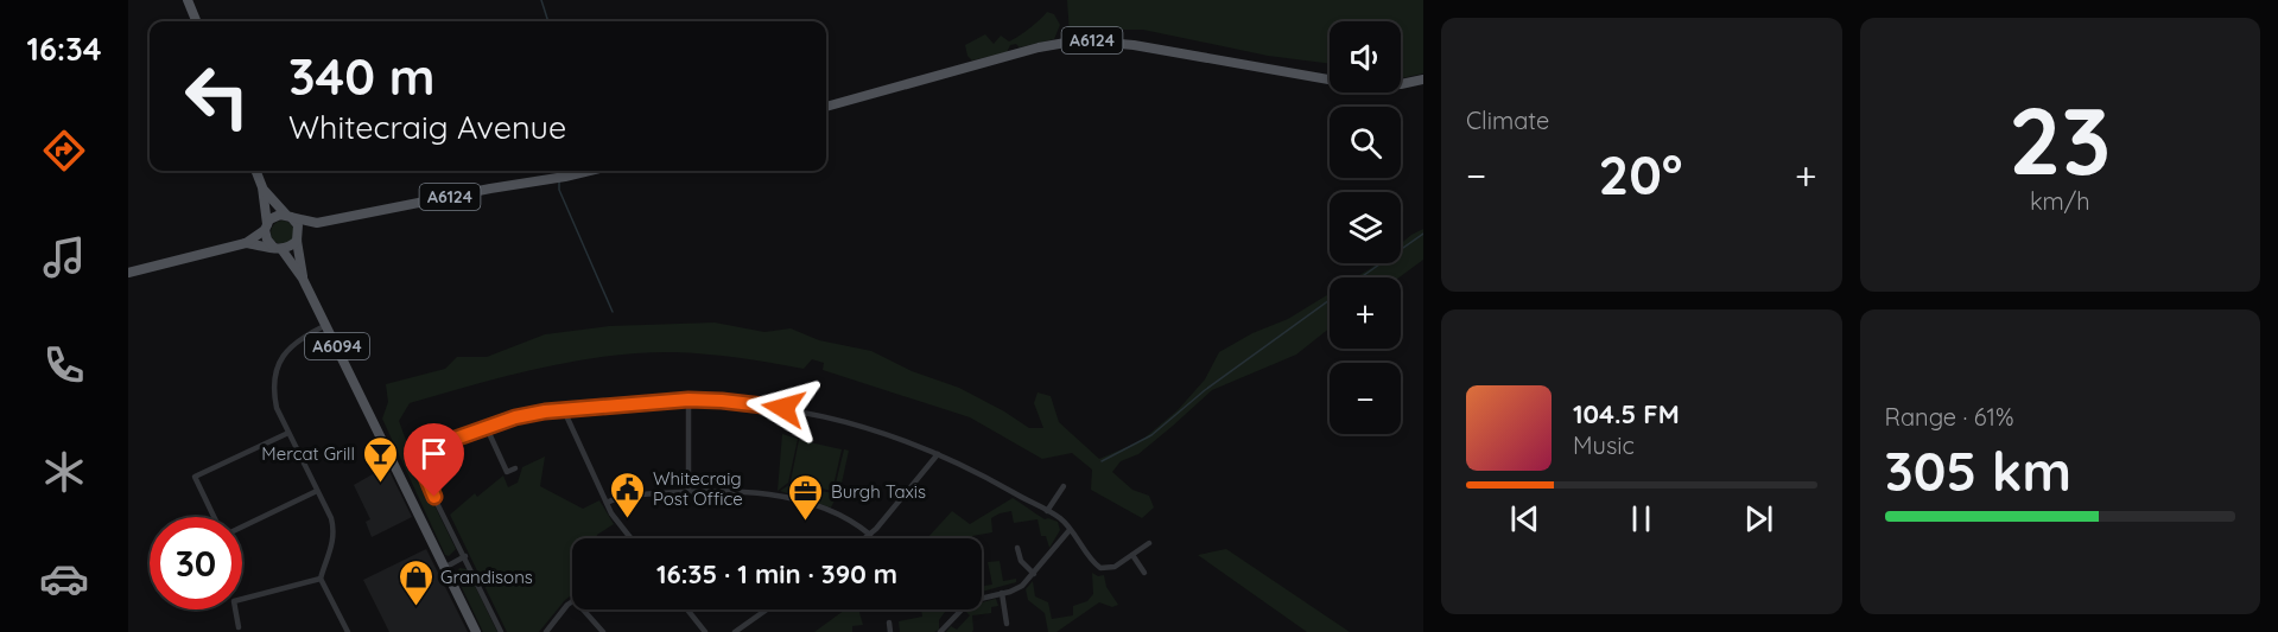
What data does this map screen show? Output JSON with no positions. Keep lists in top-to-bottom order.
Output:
{
  "streets": {
    "main road": ["A6124", "A6094"]
  },
  "crossings": [
    ["A6124", "A6094"]
  ],
  "places": {
    "bar": ["Mercat Grill"],
    "public building": ["Whitecraig Post Office"],
    "office": ["Burgh Taxis"],
    "shop": ["Grandisons"]
  },
  "page": {
    "tabs": "16:34",
    "tile": [
      "Climate",
      ["23", "km/h"],
      ["Range · 61%", "305 km"]
    ],
    "map_buttons": ["+", "−"],
    "turn": ["340 m", "Whitecraig Avenue"],
    "heat": ["−", "20°", "+"],
    "song": ["104.5 FM", "Music"],
    "limit": "30",
    "trip": "16:35 · 1 min · 390 m"
  }
}
